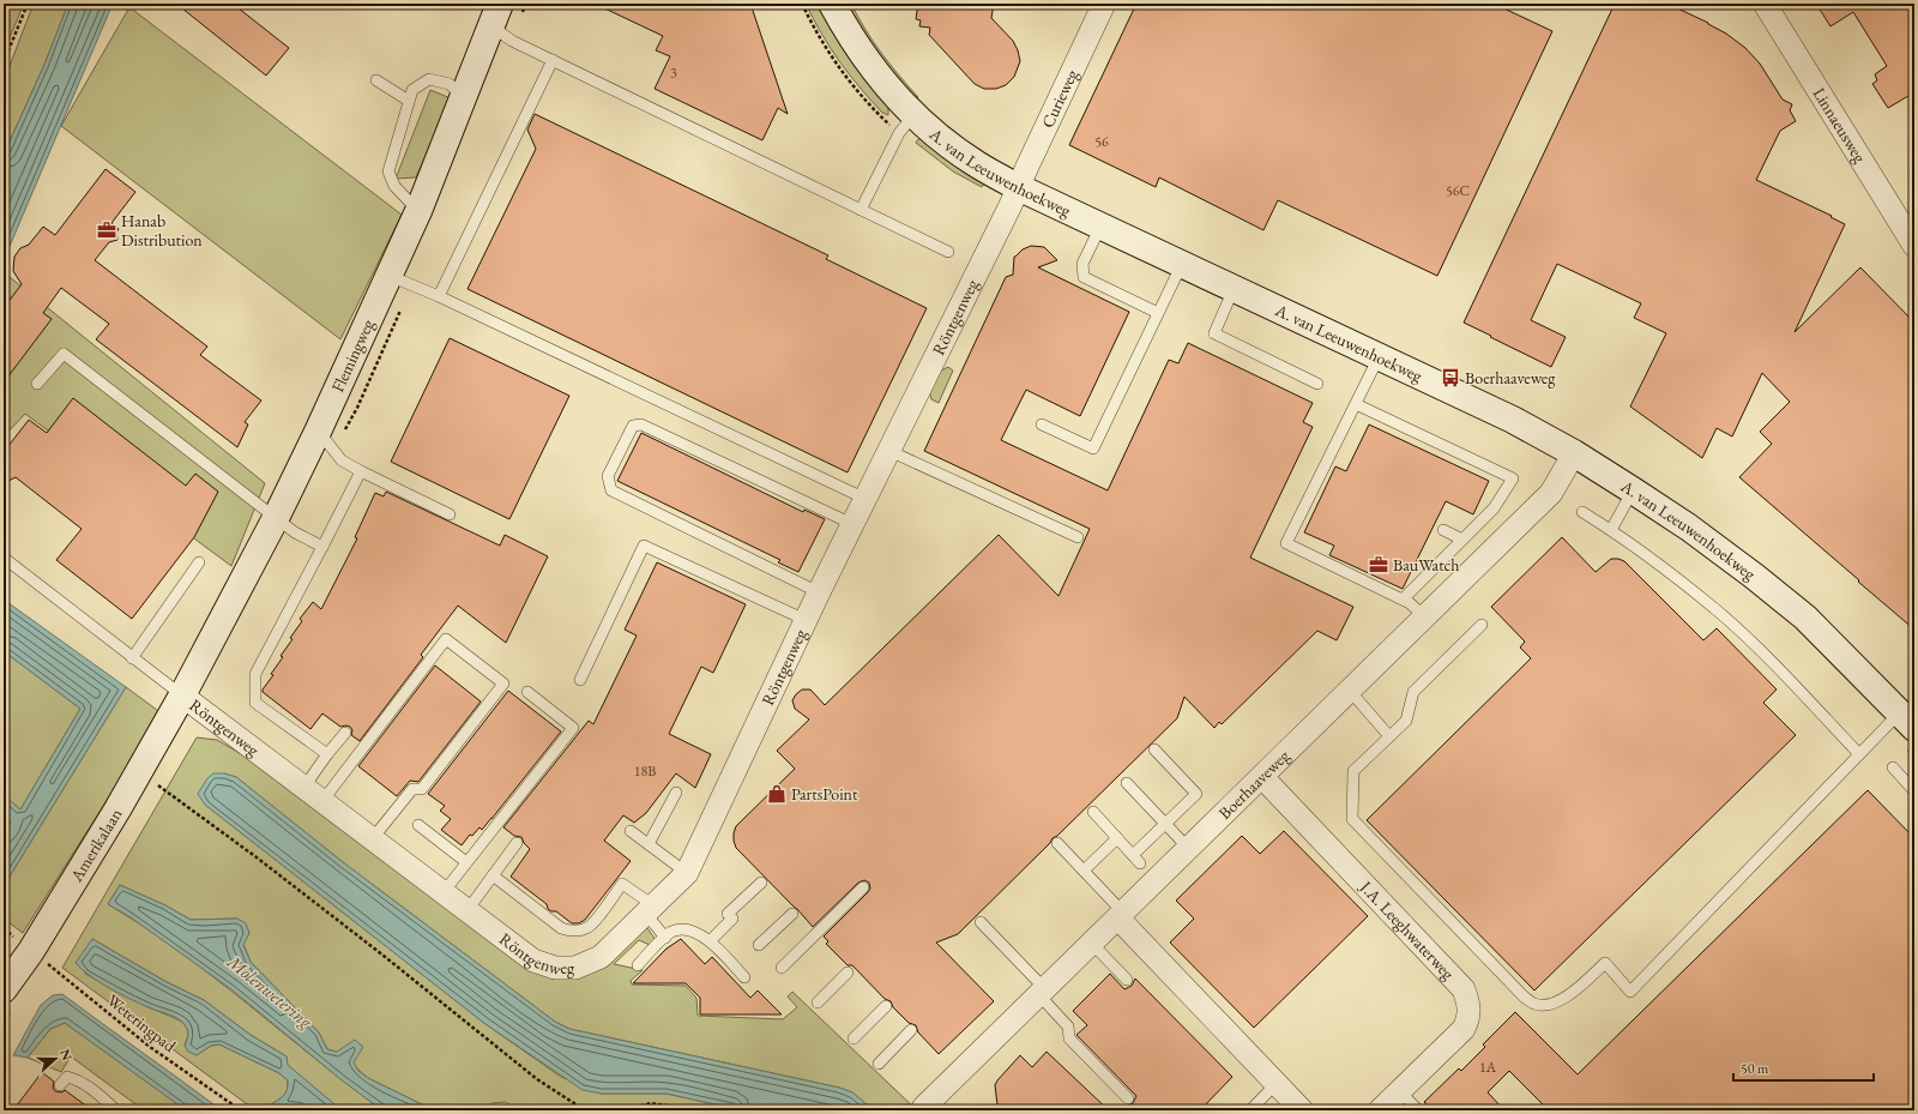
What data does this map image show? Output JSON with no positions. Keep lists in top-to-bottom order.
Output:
{
  "streets": {
    "street": [
      "Curieweg",
      "Linnaeusweg",
      "A. van Leeuwenhoekweg",
      "Röntgenweg",
      "Flemingweg",
      "Boerhaaveweg",
      "Amerikalaan",
      "J.A. Leeghwaterweg"
    ],
    "path": ["Weteringpad"]
  },
  "crossings": [
    ["Curieweg", "A. van Leeuwenhoekweg"],
    ["Curieweg", "Röntgenweg"],
    ["A. van Leeuwenhoekweg", "Röntgenweg"],
    ["A. van Leeuwenhoekweg", "Boerhaaveweg"],
    ["Röntgenweg", "Flemingweg"],
    ["Röntgenweg", "Amerikalaan"],
    ["Flemingweg", "Amerikalaan"],
    ["Boerhaaveweg", "J.A. Leeghwaterweg"],
    ["Amerikalaan", "Weteringpad"]
  ],
  "water": ["Molenwetering"],
  "places": {
    "office": ["Hanab Distribution", "BauWatch"],
    "bus stop": ["Boerhaaveweg"],
    "shop": ["PartsPoint"]
  },
  "house_numbers": [
    "3",
    "56",
    "56C",
    "18B",
    "1A"
  ],
  "scale_bar": "50 m",
  "north": "right"
}
